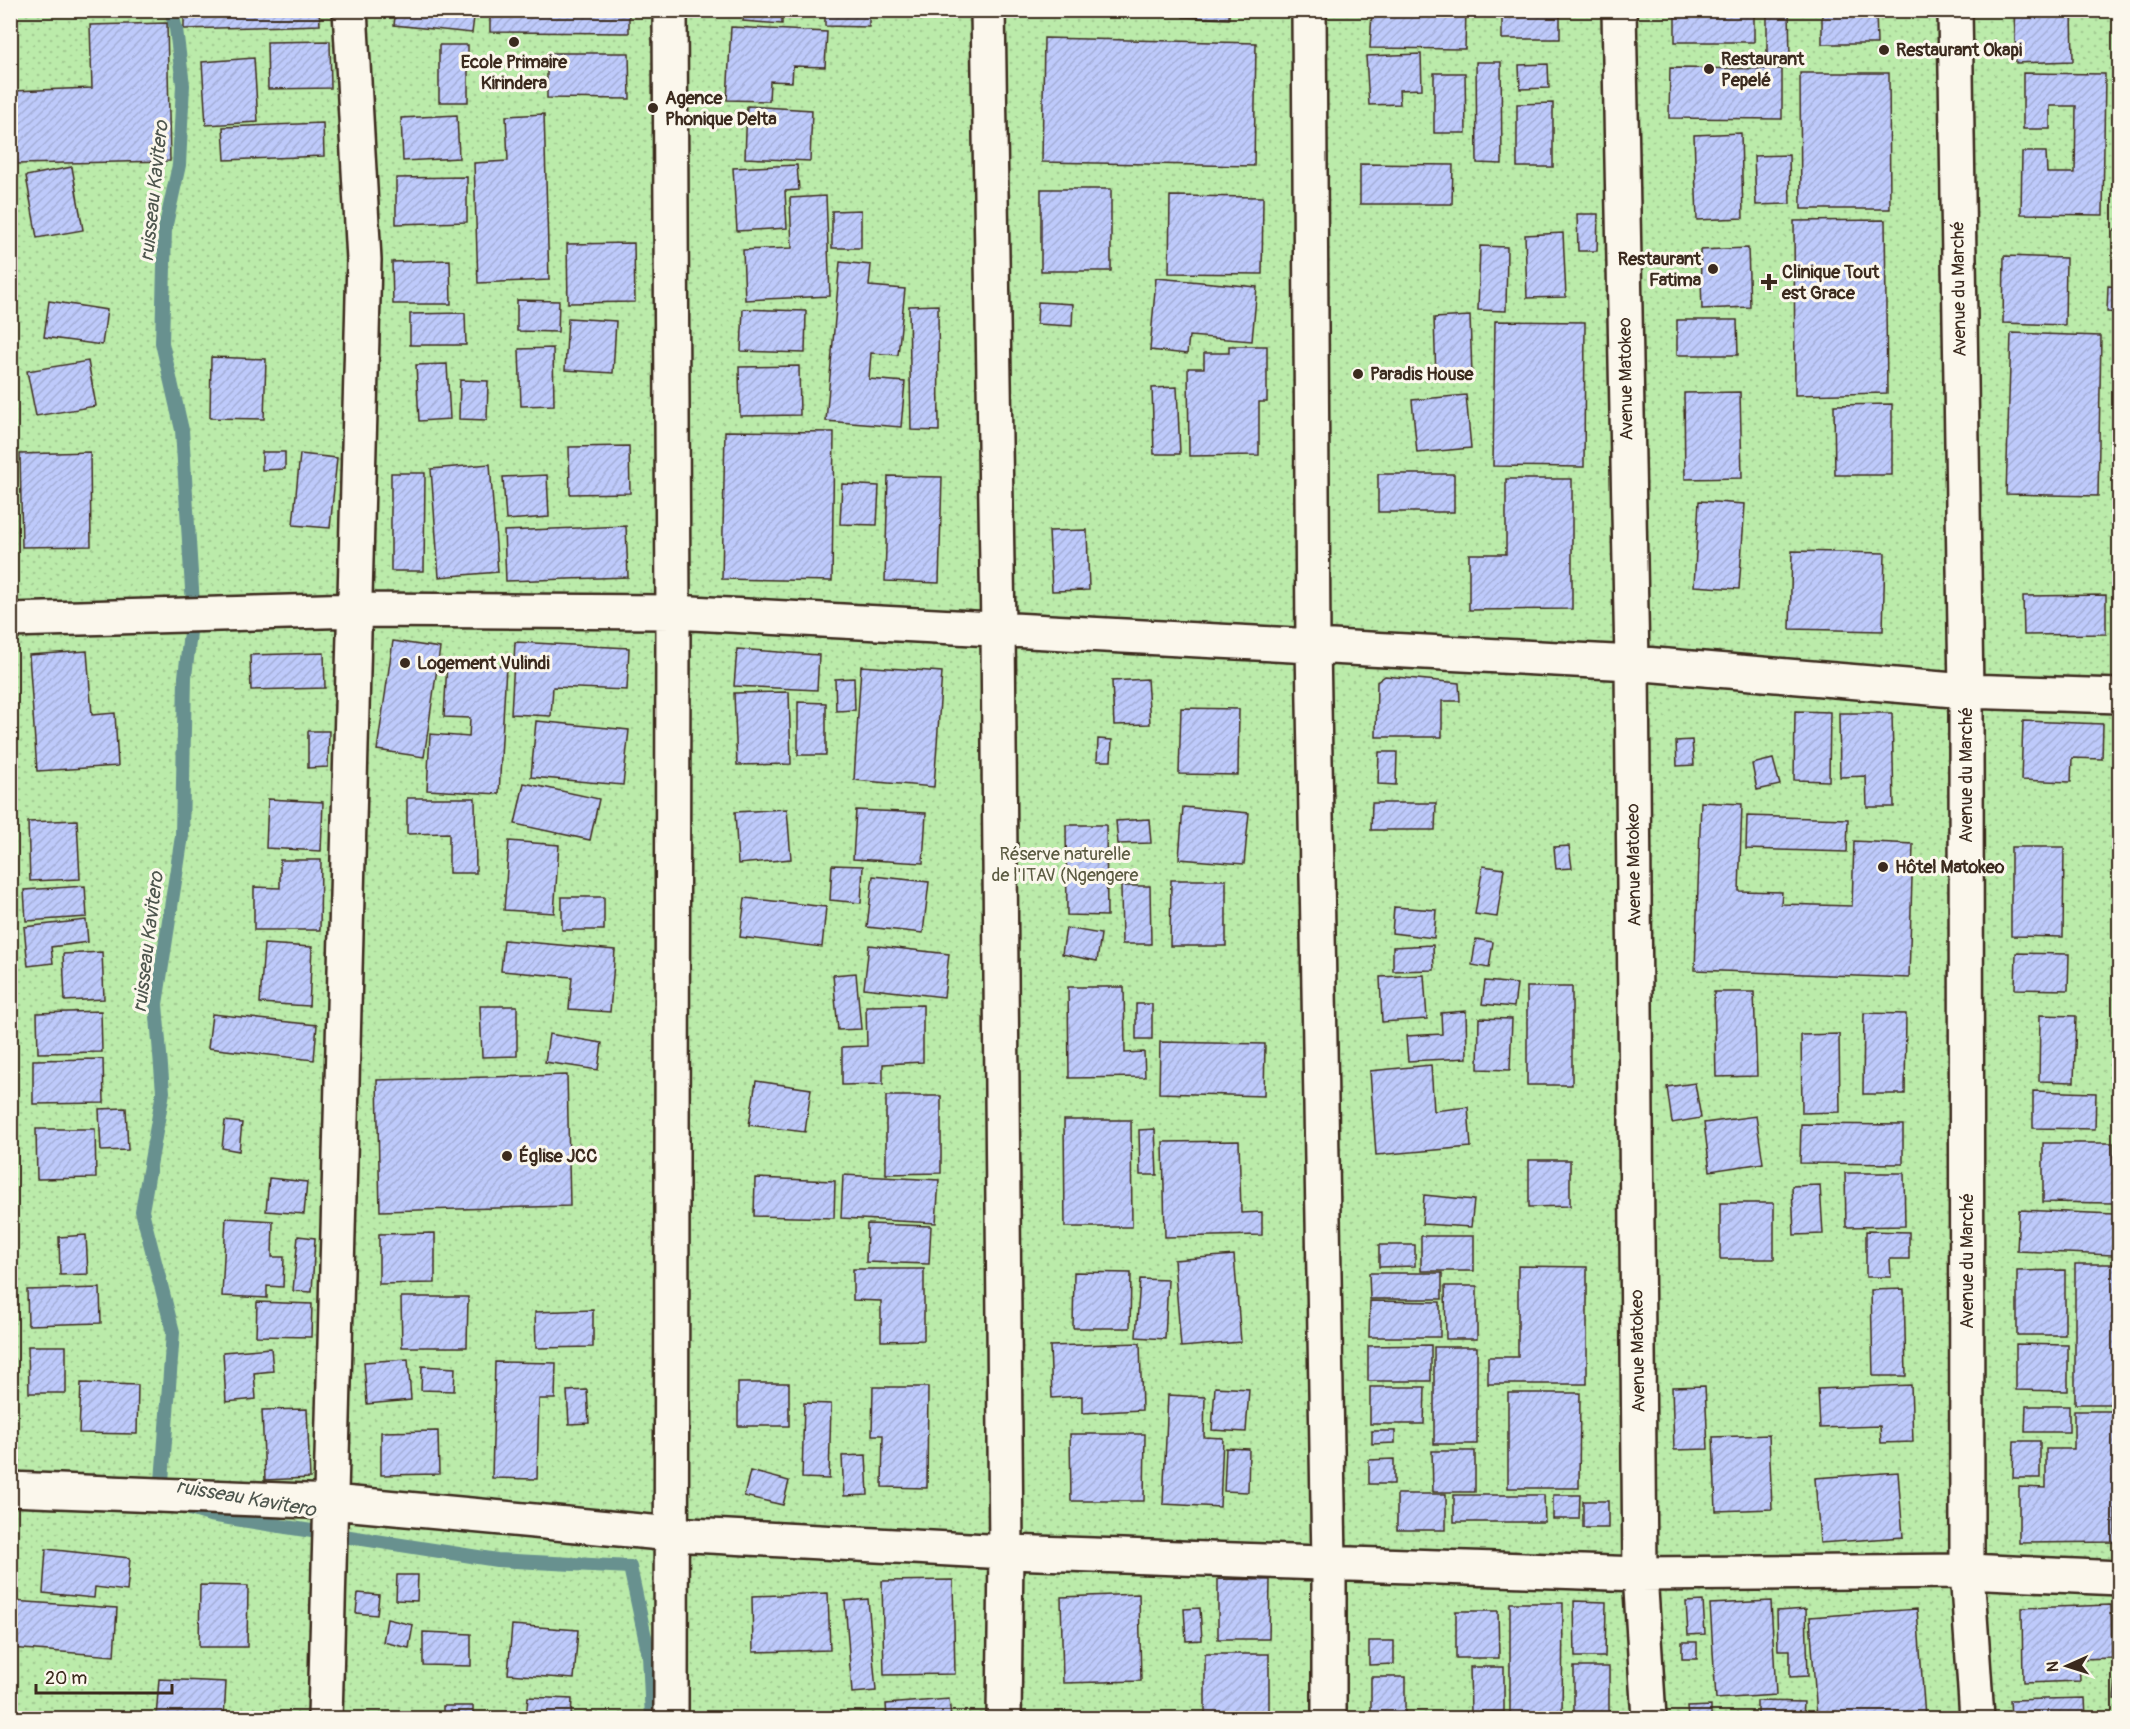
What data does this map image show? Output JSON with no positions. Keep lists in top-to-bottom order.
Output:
{
  "streets": {
    "street": ["Avenue du Marché", "Avenue Matokeo"]
  },
  "water": ["ruisseau Kavitero"],
  "parks": ["Réserve naturelle de l'ITAV (Ngengere"],
  "places": {
    "other": [
      "Ecole Primaire Kirindera",
      "Restaurant Okapi",
      "Restaurant Pepelé",
      "Agence Phonique Delta",
      "Restaurant Fatima",
      "Paradis House",
      "Logement Vulindi",
      "Hôtel Matokeo",
      "Église JCC"
    ],
    "health": ["Clinique Tout est Grace"]
  },
  "scale_bar": "20 m",
  "north": "left"
}
